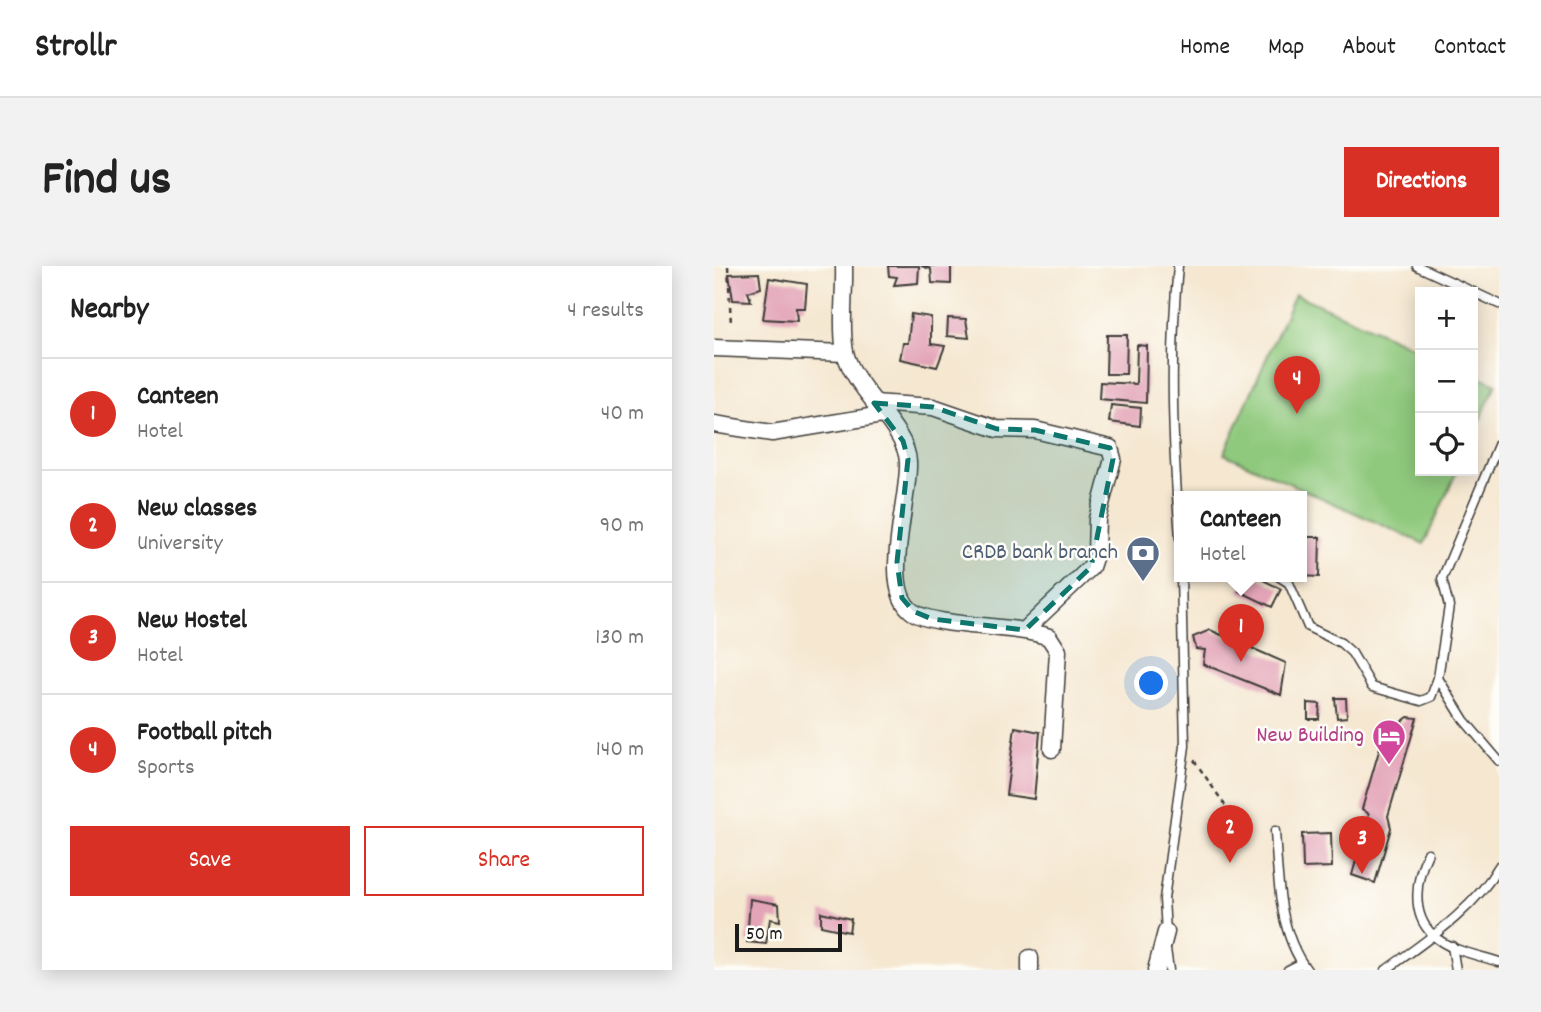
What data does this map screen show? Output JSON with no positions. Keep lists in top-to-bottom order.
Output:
{
  "places": {
    "bank": ["CRDB bank branch"],
    "hotel": ["New Building"]
  },
  "scale_bar": "50 m",
  "page": {
    "header": "Strollr",
    "nav": [
      "Home",
      "Map",
      "About",
      "Contact"
    ],
    "title": "Find us",
    "buttons": [
      "Directions",
      ["Save", "Share"]
    ],
    "heading": ["Nearby", "4 results"],
    "map_buttons": ["+", "−"],
    "pins": [
      "4",
      "1",
      "2",
      "3"
    ],
    "list": [
      {
        "mark": "1",
        "name": "Canteen",
        "note": "Hotel",
        "value": "40 m"
      },
      {
        "mark": "2",
        "name": "New classes",
        "note": "University",
        "value": "90 m"
      },
      {
        "mark": "3",
        "name": "New Hostel",
        "note": "Hotel",
        "value": "130 m"
      },
      {
        "mark": "4",
        "name": "Football pitch",
        "note": "Sports",
        "value": "140 m"
      }
    ],
    "popup": ["Canteen", "Hotel"],
    "scale": "50 m"
  }
}
